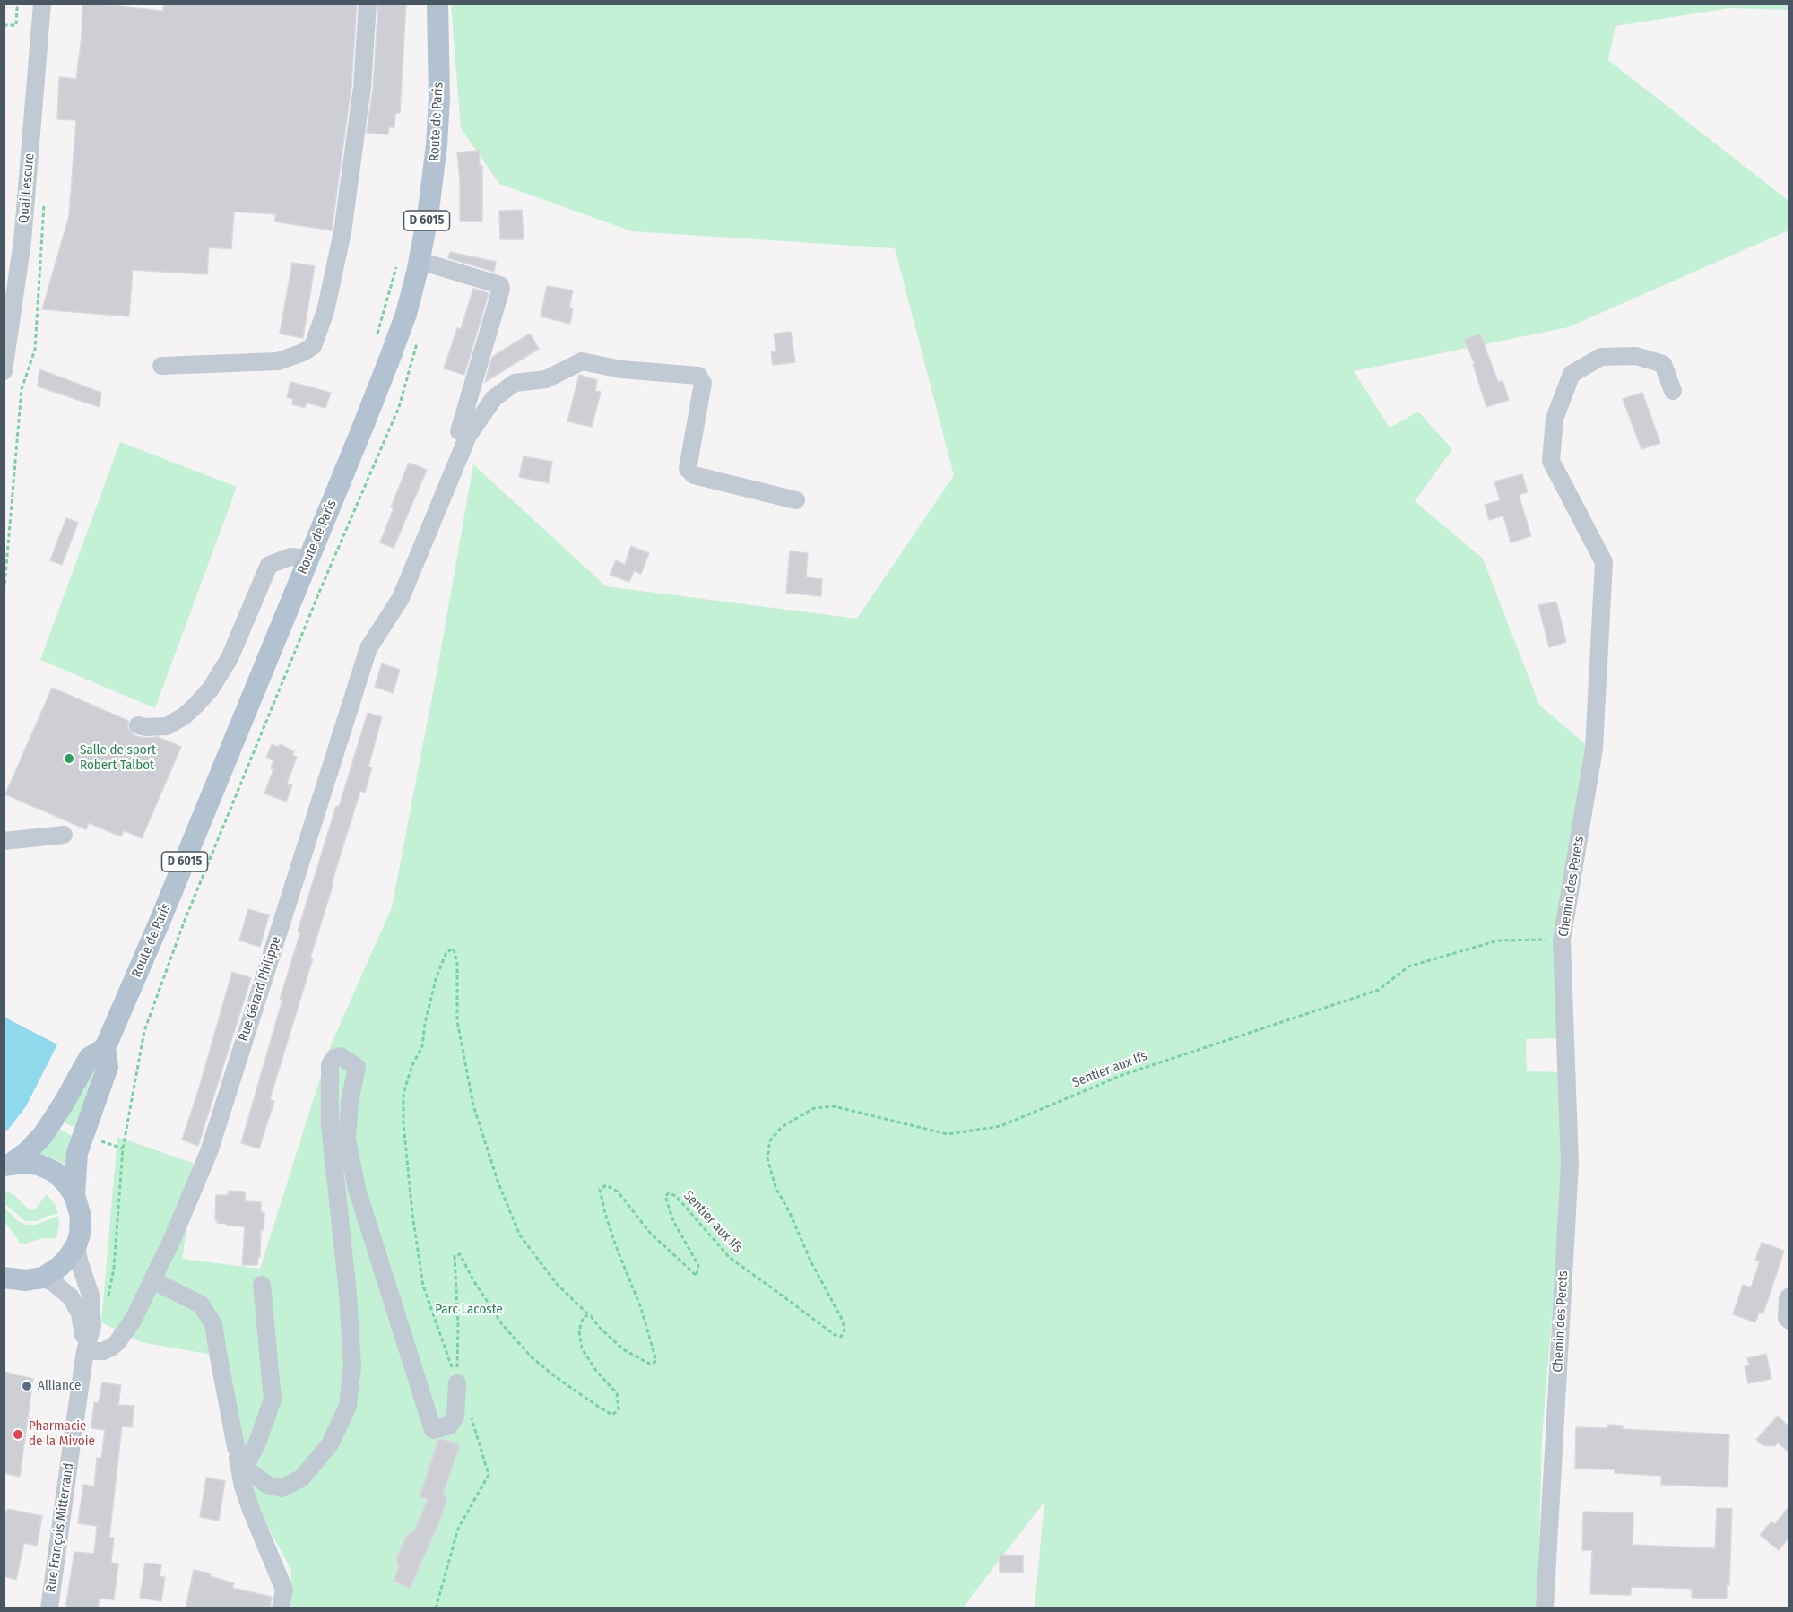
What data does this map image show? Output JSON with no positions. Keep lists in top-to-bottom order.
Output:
{
  "streets": {
    "main road": ["Route de Paris", "D 6015"],
    "street": [
      "Quai Lescure",
      "Chemin des Perets",
      "Rue Gérard Philippe",
      "Rue François Mitterrand"
    ],
    "path": ["Sentier aux Ifs"]
  },
  "crossings": [
    ["Chemin des Perets", "Sentier aux Ifs"],
    ["Rue Gérard Philippe", "Rue François Mitterrand"]
  ],
  "parks": ["Parc Lacoste"],
  "places": ["Salle de sport Robert Talbot", "Alliance", "Pharmacie de la Mivoie"]
}
